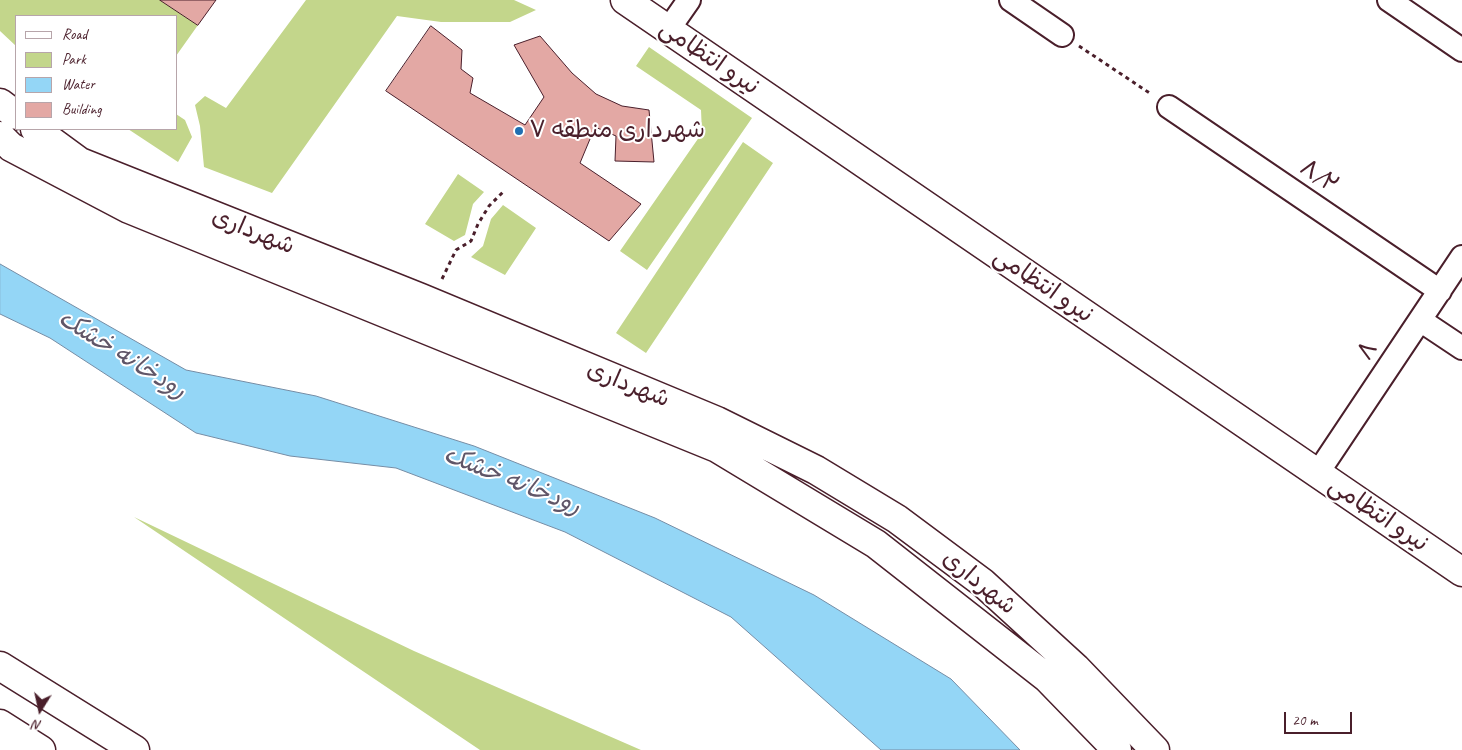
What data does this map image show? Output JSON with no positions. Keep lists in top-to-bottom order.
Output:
{
  "streets": {
    "street": [
      "نیرو انتظامی",
      "۸/۲",
      "شهرداری",
      "۸"
    ]
  },
  "crossings": [
    ["نیرو انتظامی", "۸"],
    ["۸/۲", "۸"]
  ],
  "water": ["رودخانه خشک"],
  "places": ["شهرداری منطقه ۷"],
  "legend": [
    "Road",
    "Park",
    "Water",
    "Building"
  ],
  "scale_bar": "20 m",
  "north": "bottom"
}
